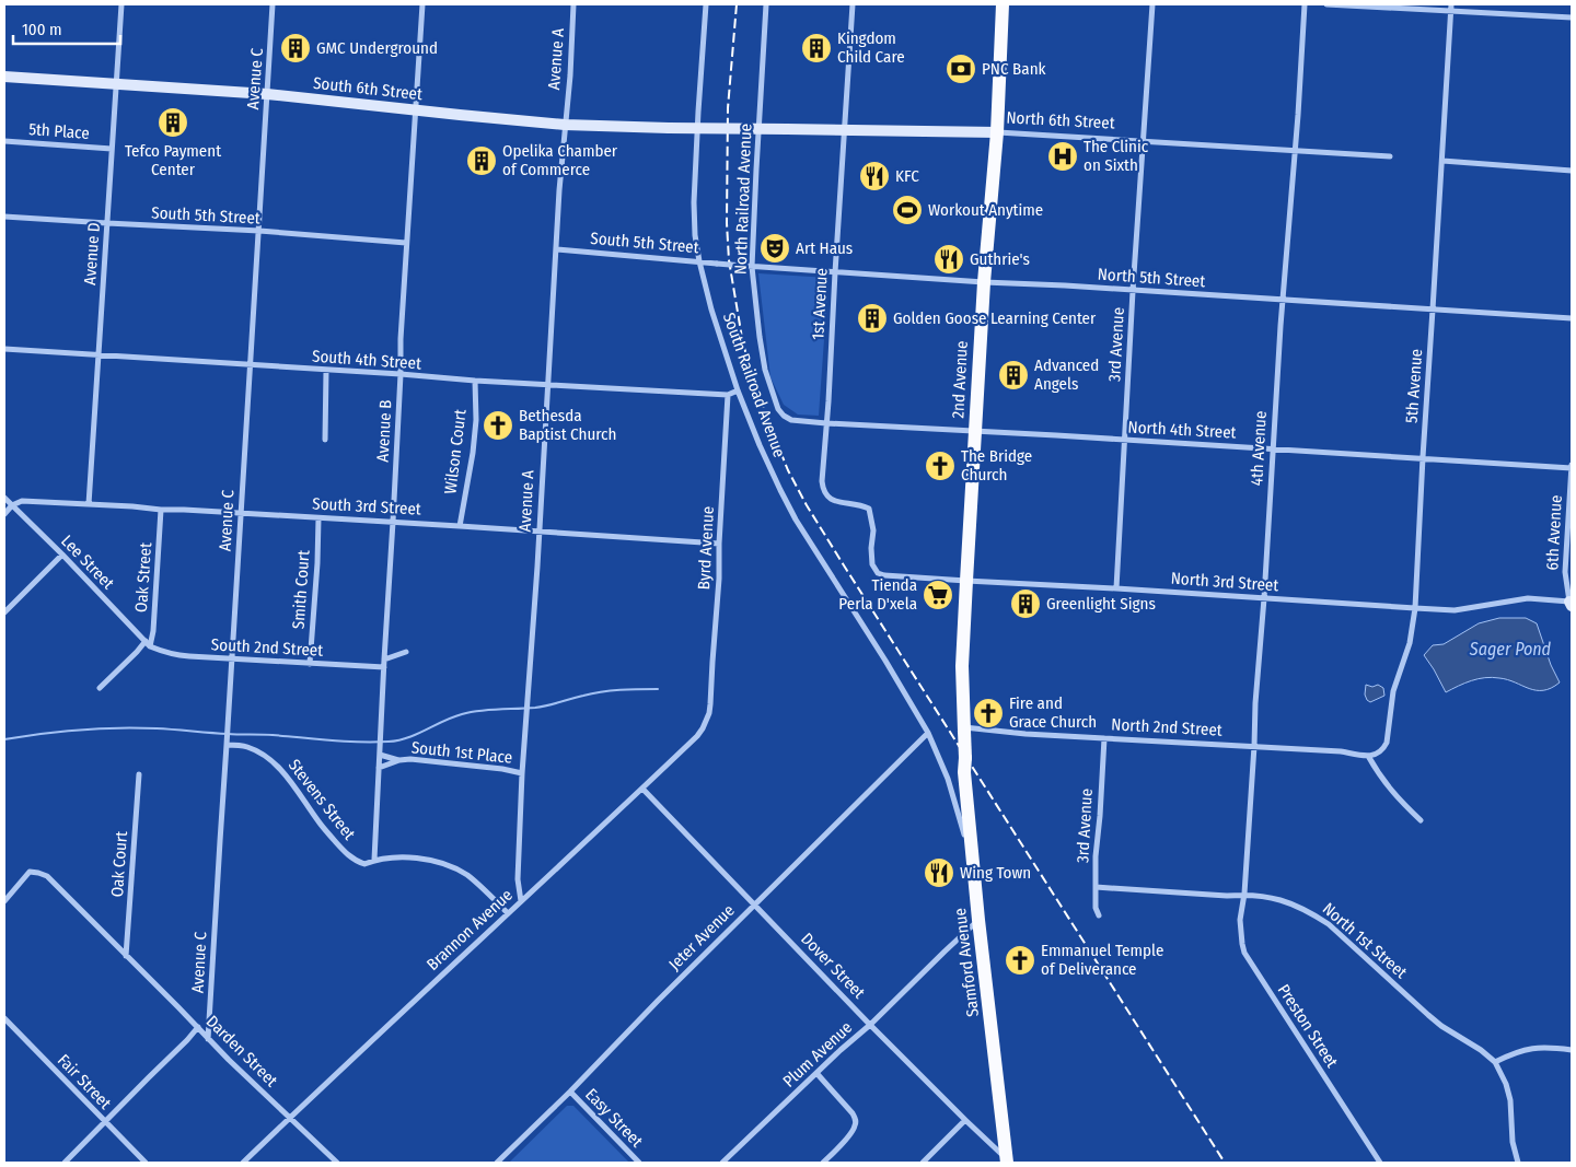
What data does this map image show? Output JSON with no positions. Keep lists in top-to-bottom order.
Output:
{
  "streets": {
    "main road": ["2nd Avenue", "Samford Avenue"],
    "street": [
      "Avenue A",
      "Avenue C",
      "South 6th Street",
      "North 6th Street",
      "5th Place",
      "North Railroad Avenue",
      "South 5th Street",
      "Avenue D",
      "North 5th Street",
      "1st Avenue",
      "3rd Avenue",
      "South 4th Street",
      "South Railroad Avenue",
      "5th Avenue",
      "North 4th Street",
      "Avenue B",
      "4th Avenue",
      "Wilson Court",
      "South 3rd Street",
      "6th Avenue",
      "Byrd Avenue",
      "Lee Street",
      "Oak Street",
      "North 3rd Street",
      "Smith Court",
      "South 2nd Street",
      "North 2nd Street",
      "South 1st Place",
      "Stevens Street",
      "Oak Court",
      "Brannon Avenue",
      "Jeter Avenue",
      "North 1st Street",
      "Dover Street",
      "Preston Street",
      "Darden Street",
      "Plum Avenue",
      "Fair Street",
      "Easy Street"
    ]
  },
  "crossings": [
    ["Avenue A", "South 6th Street"],
    ["Avenue A", "South 5th Street"],
    ["Avenue A", "South 4th Street"],
    ["Avenue A", "South 3rd Street"],
    ["Avenue A", "South 1st Place"],
    ["Avenue A", "Brannon Avenue"],
    ["Avenue C", "South 6th Street"],
    ["Avenue C", "South 5th Street"],
    ["Avenue C", "South 4th Street"],
    ["Avenue C", "South 3rd Street"],
    ["Avenue C", "South 2nd Street"],
    ["Avenue C", "Stevens Street"],
    ["Avenue C", "Darden Street"],
    ["South 6th Street", "North 6th Street"],
    ["South 6th Street", "Avenue D"],
    ["South 6th Street", "Avenue B"],
    ["North 6th Street", "1st Avenue"],
    ["North 6th Street", "3rd Avenue"],
    ["North 6th Street", "2nd Avenue"],
    ["North 6th Street", "4th Avenue"],
    ["5th Place", "Avenue D"],
    ["North Railroad Avenue", "North 5th Street"],
    ["North Railroad Avenue", "North 4th Street"],
    ["South 5th Street", "Avenue D"],
    ["South 5th Street", "North 5th Street"],
    ["South 5th Street", "South Railroad Avenue"],
    ["South 5th Street", "Avenue B"],
    ["Avenue D", "South 4th Street"],
    ["Avenue D", "South 3rd Street"],
    ["North 5th Street", "1st Avenue"],
    ["North 5th Street", "3rd Avenue"],
    ["North 5th Street", "2nd Avenue"],
    ["North 5th Street", "5th Avenue"],
    ["North 5th Street", "4th Avenue"],
    ["1st Avenue", "North 4th Street"],
    ["1st Avenue", "North 3rd Street"],
    ["3rd Avenue", "North 4th Street"],
    ["3rd Avenue", "North 3rd Street"],
    ["3rd Avenue", "North 2nd Street"],
    ["3rd Avenue", "North 1st Street"],
    ["South 4th Street", "Avenue B"],
    ["South 4th Street", "Wilson Court"],
    ["South 4th Street", "Byrd Avenue"],
    ["2nd Avenue", "North 4th Street"],
    ["2nd Avenue", "North 3rd Street"],
    ["2nd Avenue", "North 2nd Street"],
    ["2nd Avenue", "Samford Avenue"],
    ["South Railroad Avenue", "Jeter Avenue"],
    ["South Railroad Avenue", "Samford Avenue"],
    ["5th Avenue", "North 4th Street"],
    ["5th Avenue", "North 3rd Street"],
    ["5th Avenue", "North 2nd Street"],
    ["North 4th Street", "4th Avenue"],
    ["North 4th Street", "6th Avenue"],
    ["Avenue B", "South 3rd Street"],
    ["Avenue B", "South 2nd Street"],
    ["Avenue B", "South 1st Place"],
    ["Avenue B", "Stevens Street"],
    ["4th Avenue", "North 3rd Street"],
    ["4th Avenue", "North 2nd Street"],
    ["4th Avenue", "North 1st Street"],
    ["4th Avenue", "Preston Street"],
    ["Wilson Court", "South 3rd Street"],
    ["South 3rd Street", "Byrd Avenue"],
    ["South 3rd Street", "Lee Street"],
    ["South 3rd Street", "Oak Street"],
    ["South 3rd Street", "Smith Court"],
    ["6th Avenue", "North 3rd Street"],
    ["Byrd Avenue", "Brannon Avenue"],
    ["Lee Street", "Oak Street"],
    ["Lee Street", "South 2nd Street"],
    ["Oak Street", "South 2nd Street"],
    ["Smith Court", "South 2nd Street"],
    ["Stevens Street", "Brannon Avenue"],
    ["Oak Court", "Darden Street"],
    ["Brannon Avenue", "Dover Street"],
    ["Brannon Avenue", "Darden Street"],
    ["Jeter Avenue", "Dover Street"],
    ["Jeter Avenue", "Easy Street"],
    ["North 1st Street", "Preston Street"],
    ["Samford Avenue", "Dover Street"],
    ["Samford Avenue", "Plum Avenue"],
    ["Dover Street", "Plum Avenue"]
  ],
  "water": ["Sager Pond"],
  "places": {
    "building": [
      "GMC Underground",
      "Kingdom Child Care",
      "Tefco Payment Center",
      "Opelika Chamber of Commerce",
      "Golden Goose Learning Center",
      "Advanced Angels",
      "Greenlight Signs"
    ],
    "bank": ["PNC Bank"],
    "hospital": ["The Clinic on Sixth"],
    "restaurant": ["KFC", "Guthrie's", "Wing Town"],
    "sports": ["Workout Anytime"],
    "theatre": ["Art Haus"],
    "church": [
      "Bethesda Baptist Church",
      "The Bridge Church",
      "Fire and Grace Church",
      "Emmanuel Temple of Deliverance"
    ],
    "supermarket": ["Tienda Perla D'xela"]
  },
  "scale_bar": "100 m"
}
